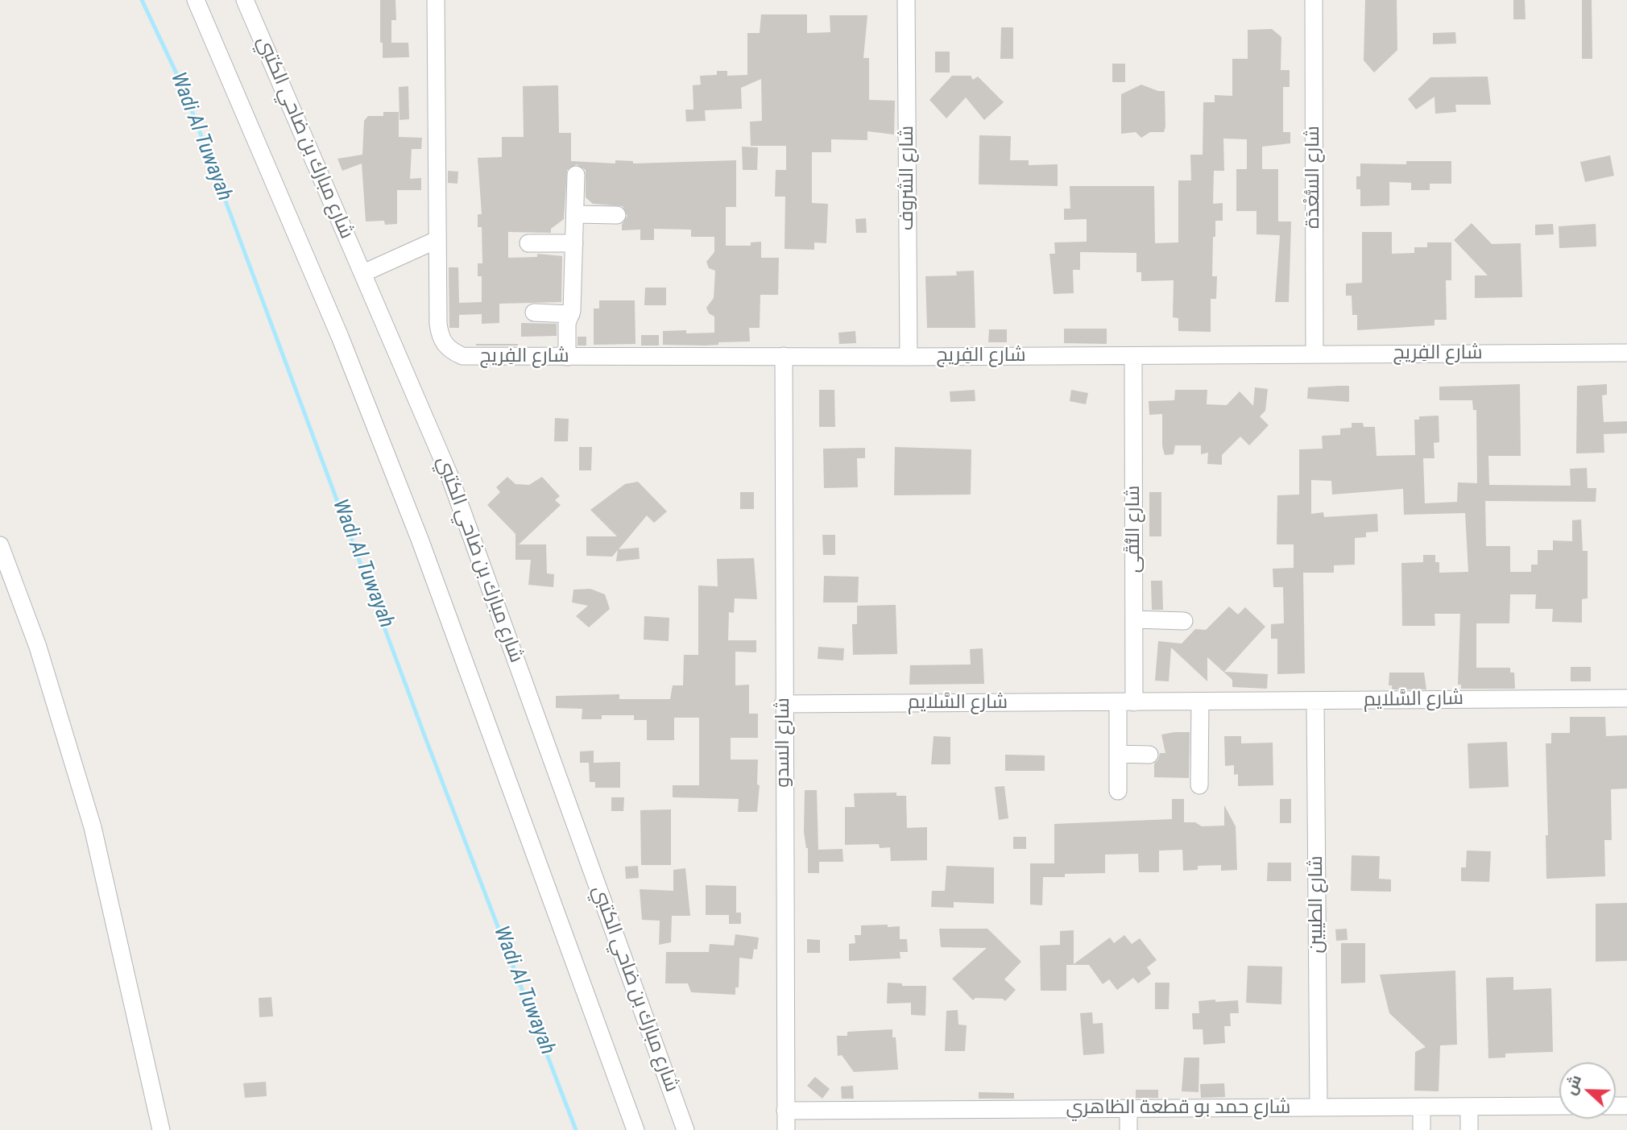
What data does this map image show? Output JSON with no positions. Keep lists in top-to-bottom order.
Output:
{
  "streets": {
    "street": [
      "شارع مبارك بن ضاحي الكتبي",
      "شارع السُّعْدَة",
      "شارع الشروف",
      "شارع الفِريج",
      "شارع التُّقَى",
      "شارع السَّلايم",
      "شارع السدو",
      "شارع الطيبين",
      "شارع حمد بو قطعة الظاهري"
    ]
  },
  "crossings": [
    ["شارع السُّعْدَة", "شارع الفِريج"],
    ["شارع الشروف", "شارع الفِريج"],
    ["شارع الفِريج", "شارع التُّقَى"],
    ["شارع الفِريج", "شارع السدو"],
    ["شارع التُّقَى", "شارع السَّلايم"],
    ["شارع السَّلايم", "شارع السدو"],
    ["شارع السَّلايم", "شارع الطيبين"],
    ["شارع السدو", "شارع حمد بو قطعة الظاهري"],
    ["شارع الطيبين", "شارع حمد بو قطعة الظاهري"]
  ],
  "water": ["Wadi Al Tuwayah"],
  "north": "left"
}
